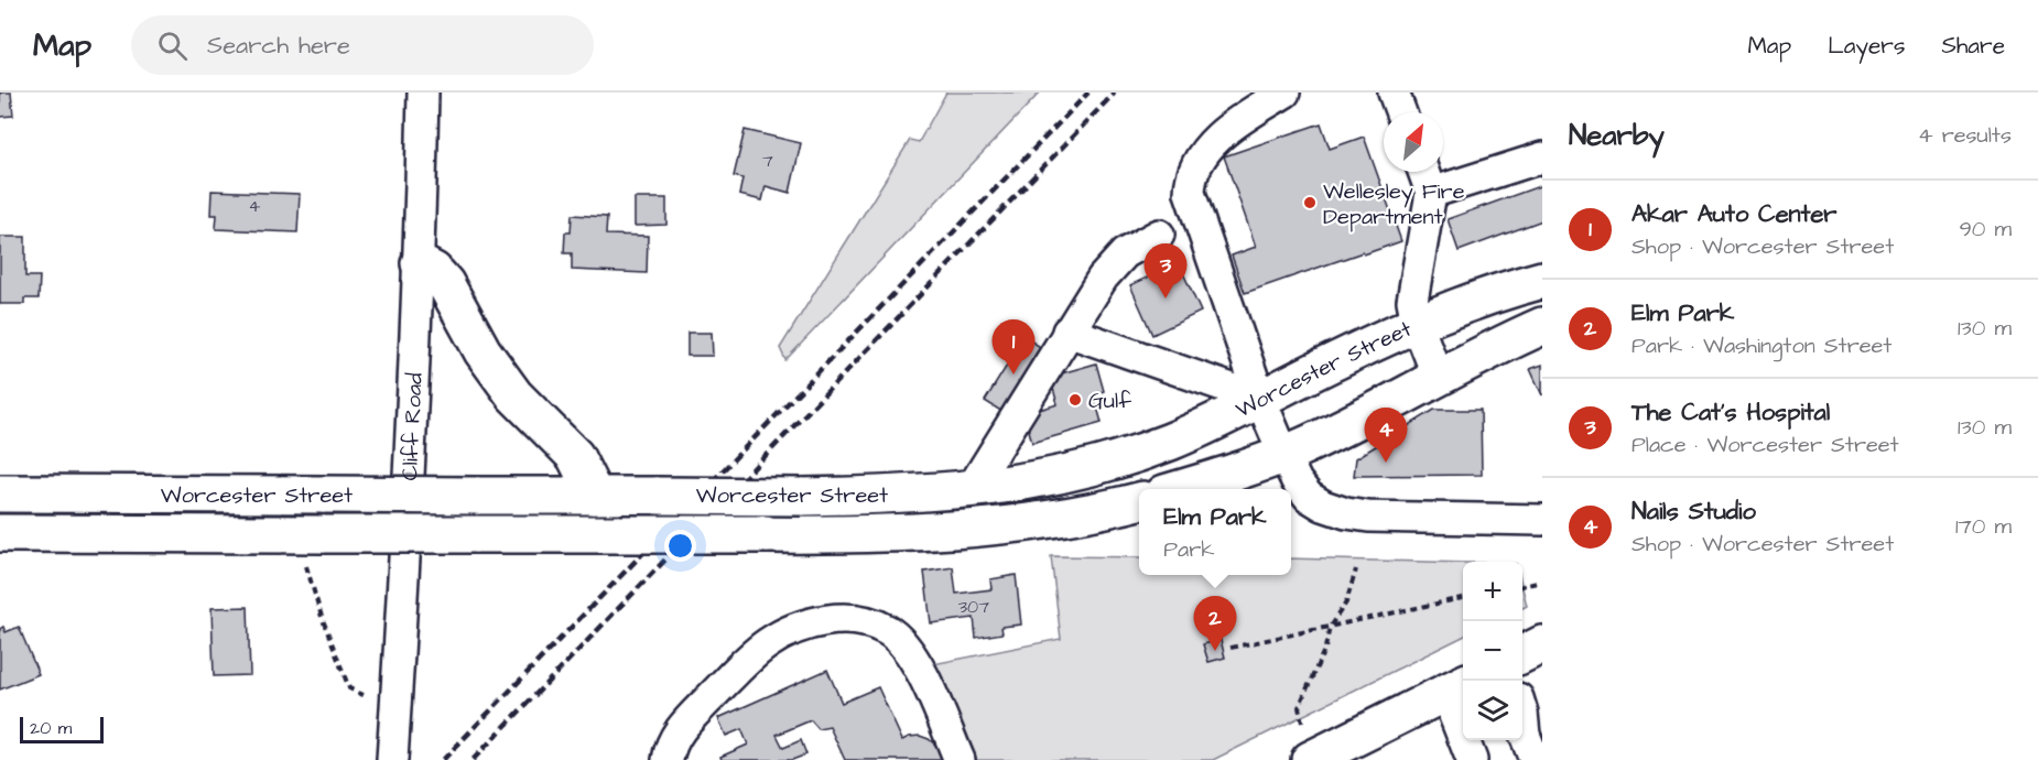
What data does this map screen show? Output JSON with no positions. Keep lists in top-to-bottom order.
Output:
{
  "streets": {
    "main road": ["Worcester Street"],
    "street": ["Cliff Road"]
  },
  "places": ["Wellesley Fire Department", "Gulf"],
  "house_numbers": ["7", "4", "307"],
  "scale_bar": "20 m",
  "north": "top right",
  "page": {
    "header": "Map",
    "search": "Search here",
    "nav": ["Map", "Layers", "Share"],
    "heading": ["Nearby", "4 results"],
    "list": [
      {
        "mark": "1",
        "name": "Akar Auto Center",
        "note": "Shop · Worcester Street",
        "value": "90 m"
      },
      {
        "mark": "2",
        "name": "Elm Park",
        "note": "Park · Washington Street",
        "value": "130 m"
      },
      {
        "mark": "3",
        "name": "The Cat's Hospital",
        "note": "Place · Worcester Street",
        "value": "130 m"
      },
      {
        "mark": "4",
        "name": "Nails Studio",
        "note": "Shop · Worcester Street",
        "value": "170 m"
      }
    ],
    "pins": [
      "3",
      "1",
      "4",
      "2"
    ],
    "popup": ["Elm Park", "Park"],
    "map_buttons": ["+", "−"],
    "scale": "20 m"
  }
}
